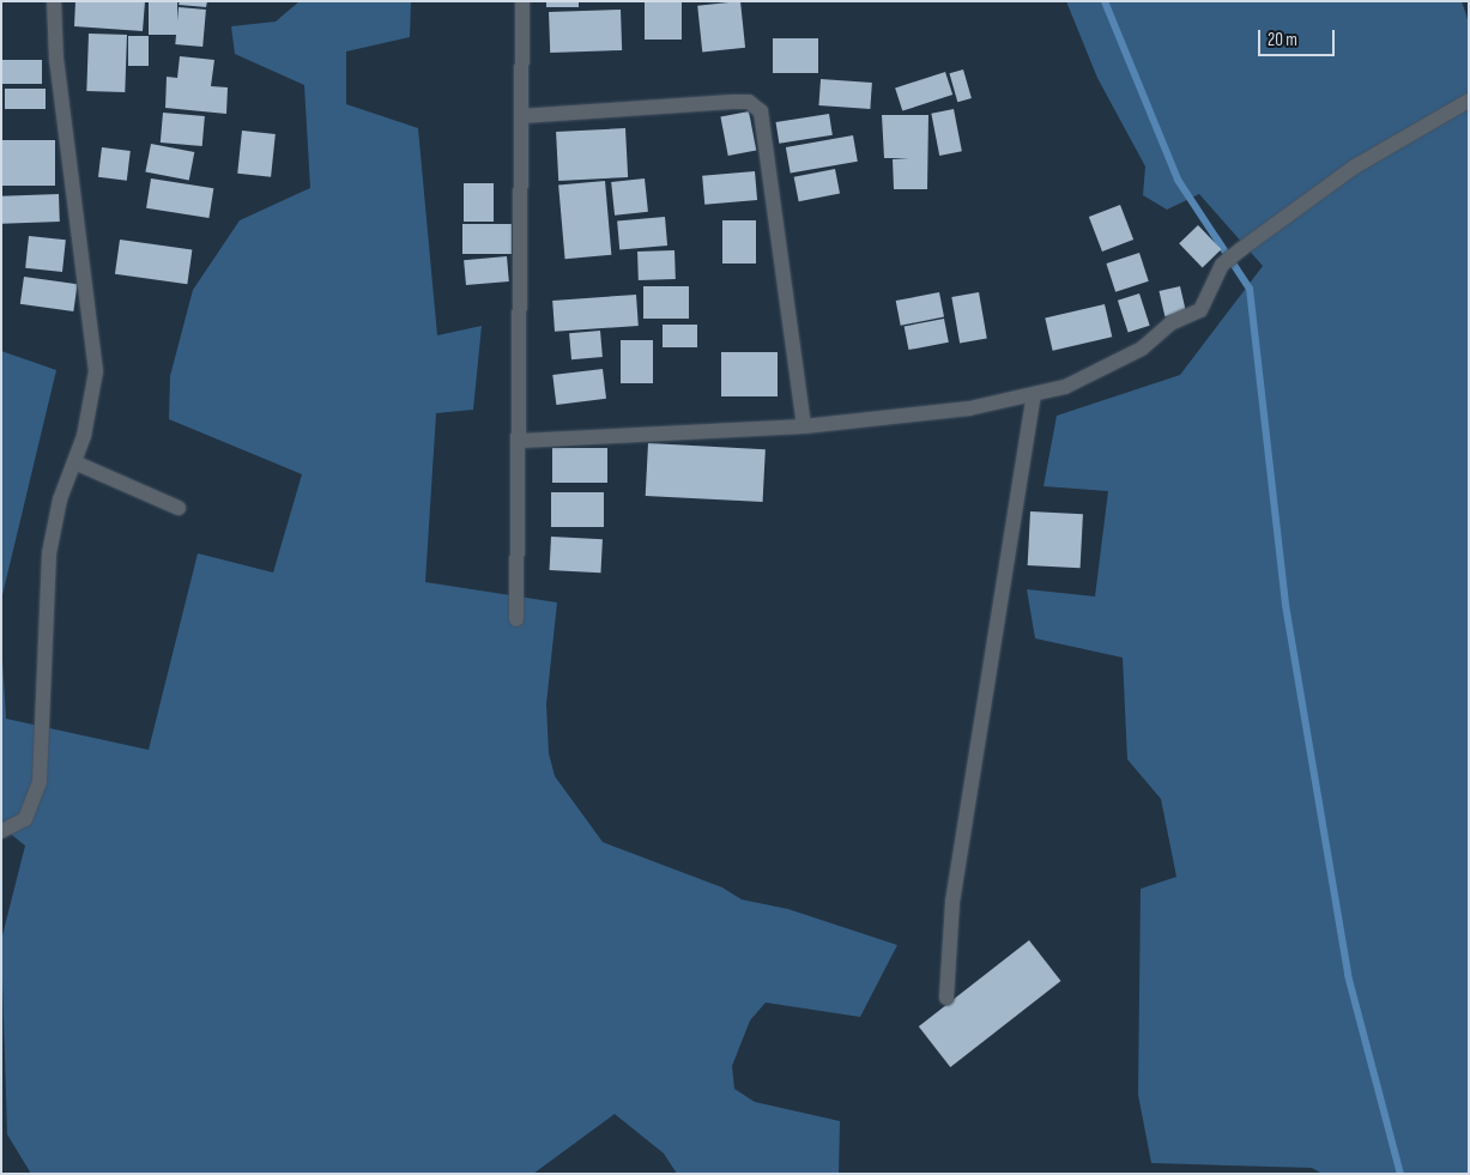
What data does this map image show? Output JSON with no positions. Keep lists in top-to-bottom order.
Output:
{
  "scale_bar": "20 m"
}
